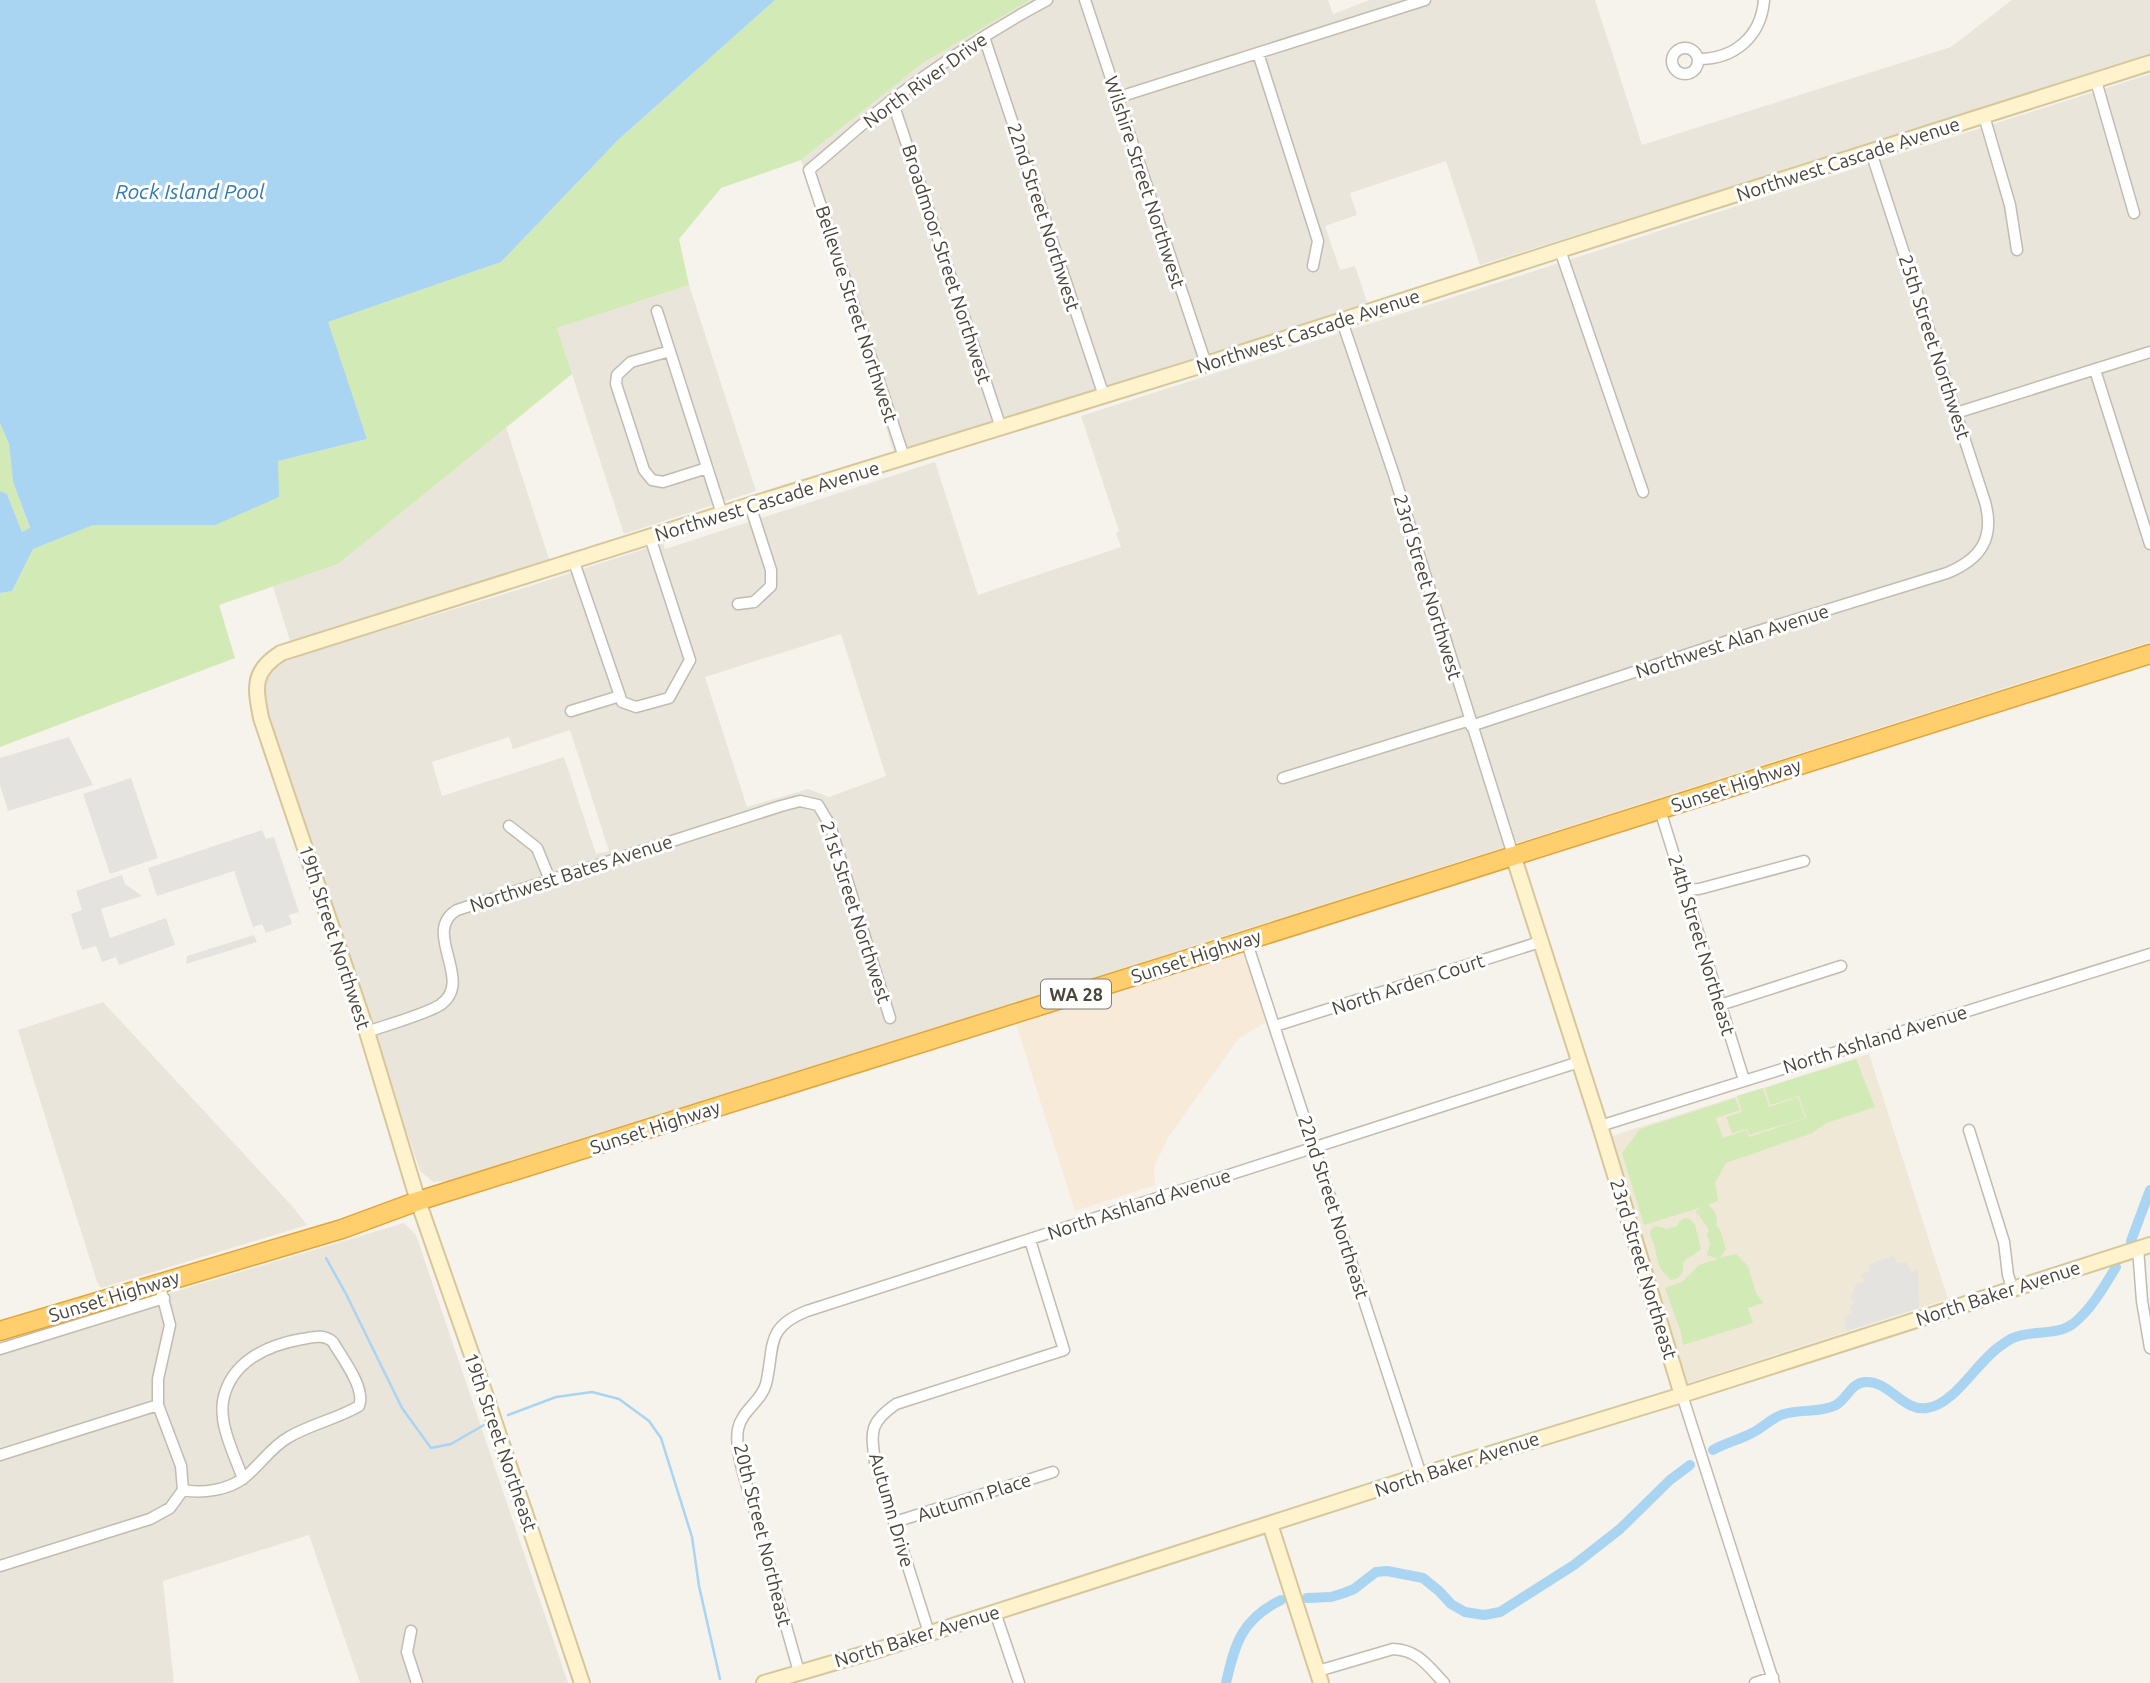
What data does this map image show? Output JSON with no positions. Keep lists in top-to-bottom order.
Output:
{
  "streets": {
    "highway": ["Sunset Highway", "WA 28"],
    "street": [
      "North River Drive",
      "Northwest Cascade Avenue",
      "Wilshire Street Northwest",
      "22nd Street Northwest",
      "Broadmoor Street Northwest",
      "Bellevue Street Northwest",
      "25th Street Northwest",
      "23rd Street Northwest",
      "Northwest Alan Avenue",
      "Northwest Bates Avenue",
      "21st Street Northwest",
      "19th Street Northwest",
      "24th Street Northeast",
      "North Arden Court",
      "North Ashland Avenue",
      "22nd Street Northeast",
      "23rd Street Northeast",
      "North Baker Avenue",
      "19th Street Northeast",
      "Autumn Place",
      "Autumn Drive",
      "20th Street Northeast"
    ]
  },
  "crossings": [
    ["North River Drive", "22nd Street Northwest"],
    ["North River Drive", "Broadmoor Street Northwest"],
    ["North River Drive", "Bellevue Street Northwest"],
    ["Northwest Cascade Avenue", "Wilshire Street Northwest"],
    ["Northwest Cascade Avenue", "22nd Street Northwest"],
    ["Northwest Cascade Avenue", "Broadmoor Street Northwest"],
    ["Northwest Cascade Avenue", "Bellevue Street Northwest"],
    ["Northwest Cascade Avenue", "25th Street Northwest"],
    ["Northwest Cascade Avenue", "23rd Street Northwest"],
    ["Northwest Cascade Avenue", "19th Street Northwest"],
    ["25th Street Northwest", "Northwest Alan Avenue"],
    ["23rd Street Northwest", "Northwest Alan Avenue"],
    ["23rd Street Northwest", "Sunset Highway"],
    ["23rd Street Northwest", "23rd Street Northeast"],
    ["Sunset Highway", "19th Street Northwest"],
    ["Sunset Highway", "24th Street Northeast"],
    ["Sunset Highway", "22nd Street Northeast"],
    ["Sunset Highway", "23rd Street Northeast"],
    ["Sunset Highway", "19th Street Northeast"],
    ["Northwest Bates Avenue", "21st Street Northwest"],
    ["Northwest Bates Avenue", "19th Street Northwest"],
    ["19th Street Northwest", "19th Street Northeast"],
    ["24th Street Northeast", "North Ashland Avenue"],
    ["North Arden Court", "22nd Street Northeast"],
    ["North Arden Court", "23rd Street Northeast"],
    ["North Ashland Avenue", "22nd Street Northeast"],
    ["North Ashland Avenue", "23rd Street Northeast"],
    ["North Ashland Avenue", "Autumn Drive"],
    ["North Ashland Avenue", "20th Street Northeast"],
    ["22nd Street Northeast", "North Baker Avenue"],
    ["23rd Street Northeast", "North Baker Avenue"],
    ["North Baker Avenue", "Autumn Drive"],
    ["North Baker Avenue", "20th Street Northeast"],
    ["Autumn Place", "Autumn Drive"]
  ],
  "water": ["Rock Island Pool"]
}
